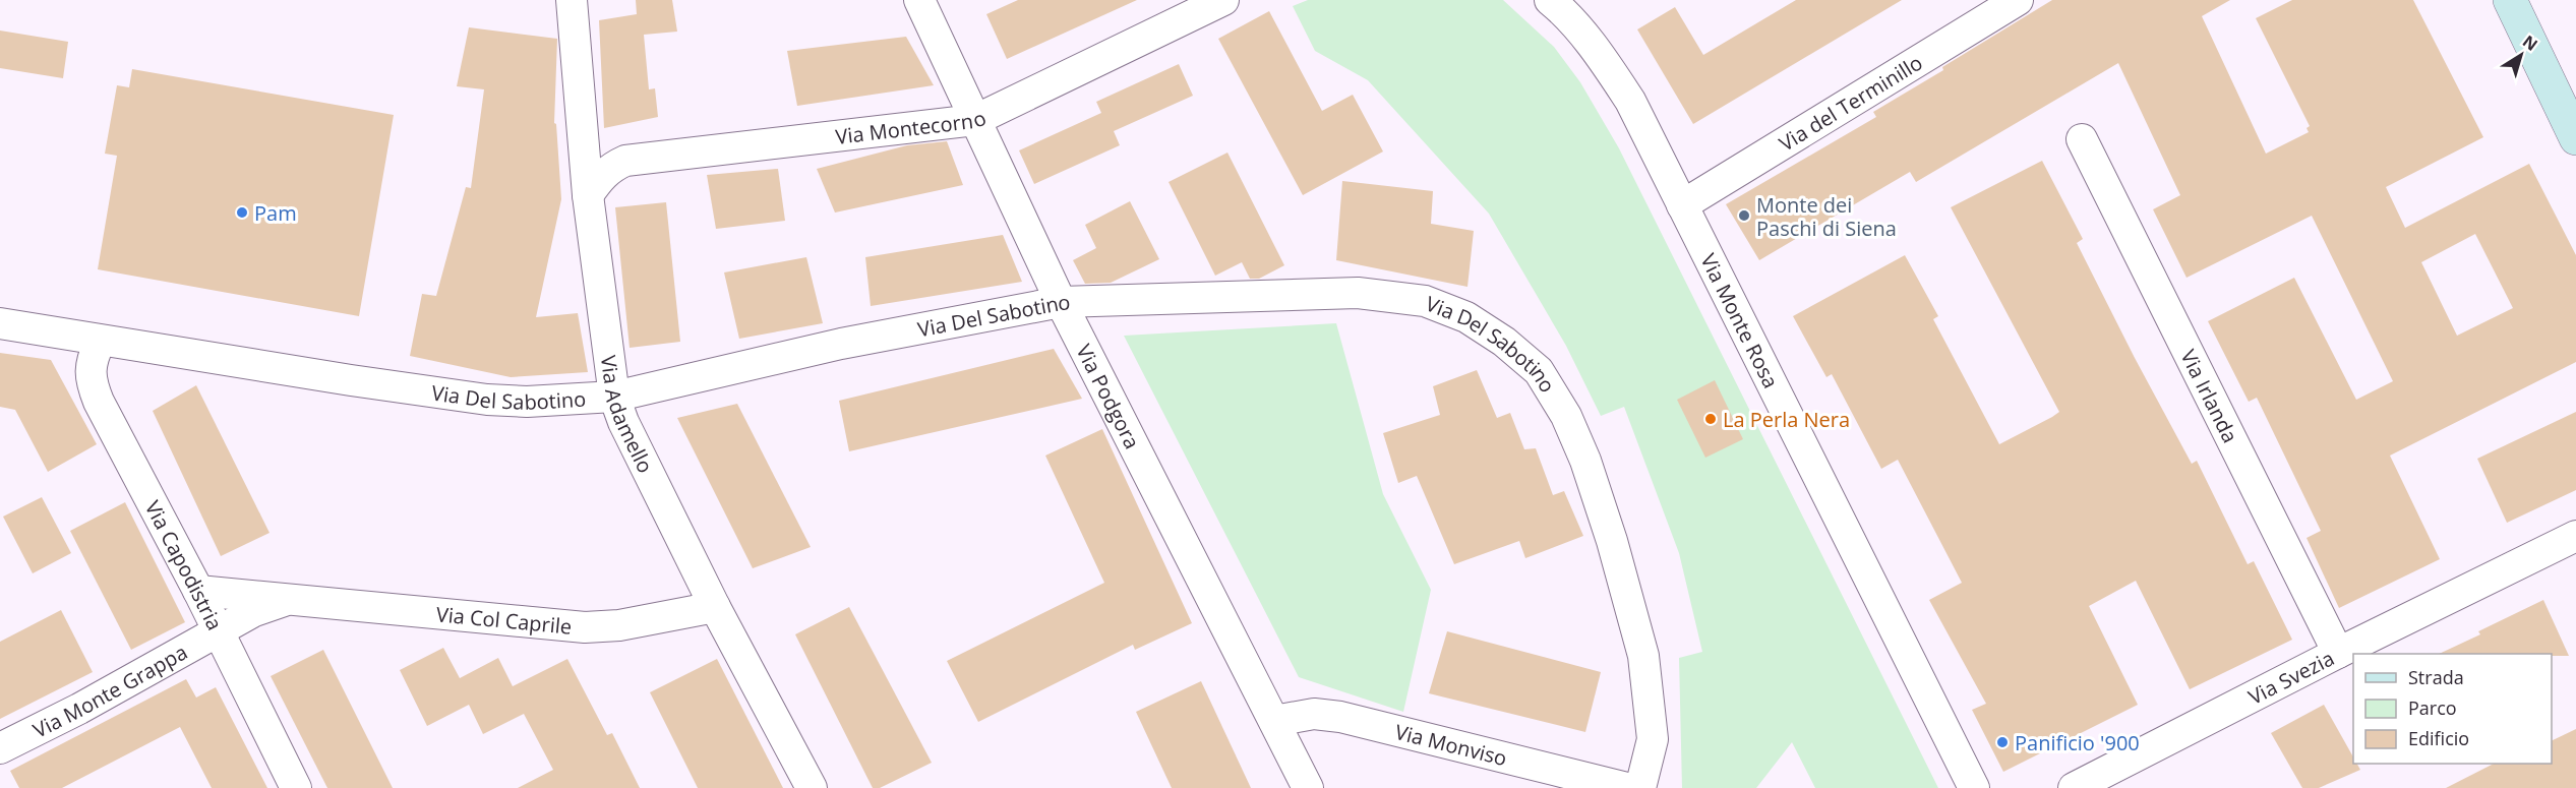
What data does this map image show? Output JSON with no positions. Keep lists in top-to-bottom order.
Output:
{
  "streets": {
    "street": [
      "Via del Terminillo",
      "Via Montecorno",
      "Via Del Sabotino",
      "Via Monte Rosa",
      "Via Irlanda",
      "Via Podgora",
      "Via Adamello",
      "Via Capodistria",
      "Via Col Caprile",
      "Via Svezia",
      "Via Monte Grappa",
      "Via Monviso"
    ]
  },
  "crossings": [
    ["Via del Terminillo", "Via Monte Rosa"],
    ["Via Montecorno", "Via Podgora"],
    ["Via Montecorno", "Via Adamello"],
    ["Via Del Sabotino", "Via Podgora"],
    ["Via Del Sabotino", "Via Adamello"],
    ["Via Del Sabotino", "Via Capodistria"],
    ["Via Irlanda", "Via Svezia"],
    ["Via Podgora", "Via Monviso"],
    ["Via Adamello", "Via Col Caprile"],
    ["Via Capodistria", "Via Col Caprile"],
    ["Via Capodistria", "Via Monte Grappa"],
    ["Via Col Caprile", "Via Monte Grappa"]
  ],
  "places": [
    "Pam",
    "Monte dei Paschi di Siena",
    "La Perla Nera",
    "Panificio '900"
  ],
  "legend": ["Strada", "Parco", "Edificio"],
  "north": "top right"
}
